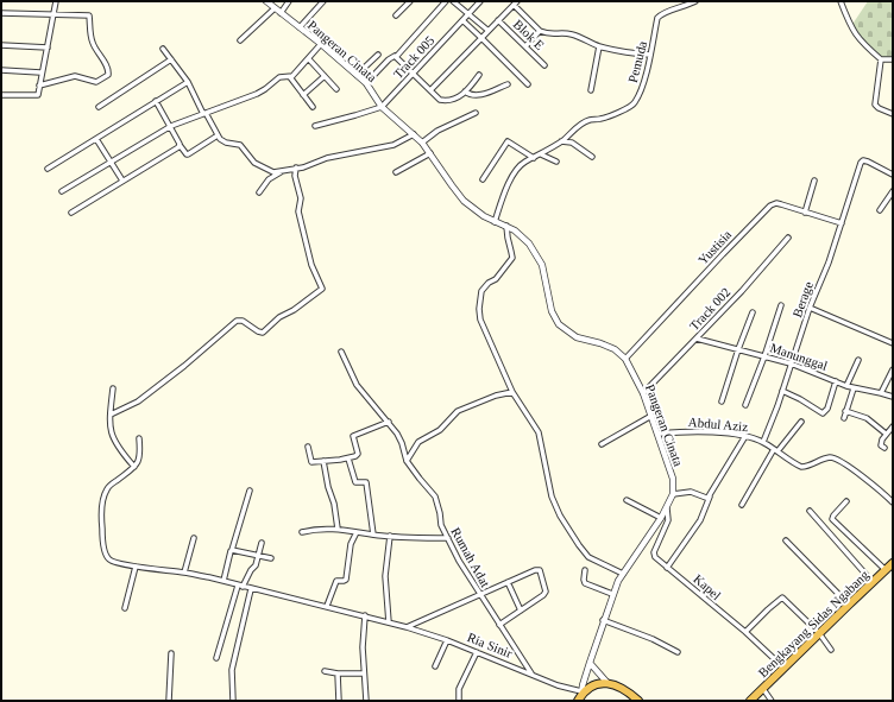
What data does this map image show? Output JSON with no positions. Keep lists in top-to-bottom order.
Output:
{
  "streets": {
    "highway": ["Bengkayang Sidas Ngabang"],
    "street": [
      "Blok E",
      "Pangeran Cinata",
      "Track 005",
      "Pemuda",
      "Yustisia",
      "Berage",
      "Track 002",
      "Manunggal",
      "Abdul Aziz",
      "Rumah Adat",
      "Kapel",
      "Ria Sinir"
    ]
  },
  "crossings": [
    ["Pangeran Cinata", "Track 005"],
    ["Pangeran Cinata", "Yustisia"],
    ["Pangeran Cinata", "Track 002"],
    ["Pangeran Cinata", "Abdul Aziz"],
    ["Pangeran Cinata", "Kapel"],
    ["Pangeran Cinata", "Ria Sinir"],
    ["Yustisia", "Berage"],
    ["Berage", "Manunggal"],
    ["Berage", "Abdul Aziz"],
    ["Track 002", "Manunggal"],
    ["Rumah Adat", "Ria Sinir"],
    ["Kapel", "Bengkayang Sidas Ngabang"]
  ]
}
